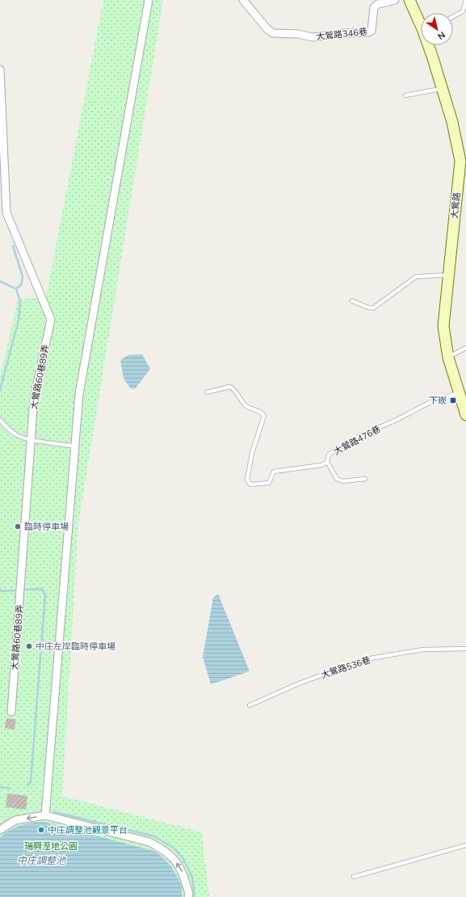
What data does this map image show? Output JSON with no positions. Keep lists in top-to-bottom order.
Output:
{
  "streets": {
    "street": ["大鶯路346巷", "大鶯路", "大鶯路60巷89弄"],
    "lane": ["大鶯路476巷", "大鶯路536巷"]
  },
  "crossings": [
    ["大鶯路", "大鶯路476巷"]
  ],
  "water": ["中庄調整池"],
  "parks": ["瑞興溼地公園"],
  "places": {
    "transit": ["下崁"],
    "other": ["臨時停車場", "中庄左岸臨時停車場", "中庄調整池觀景平台"]
  },
  "north": "bottom right"
}
